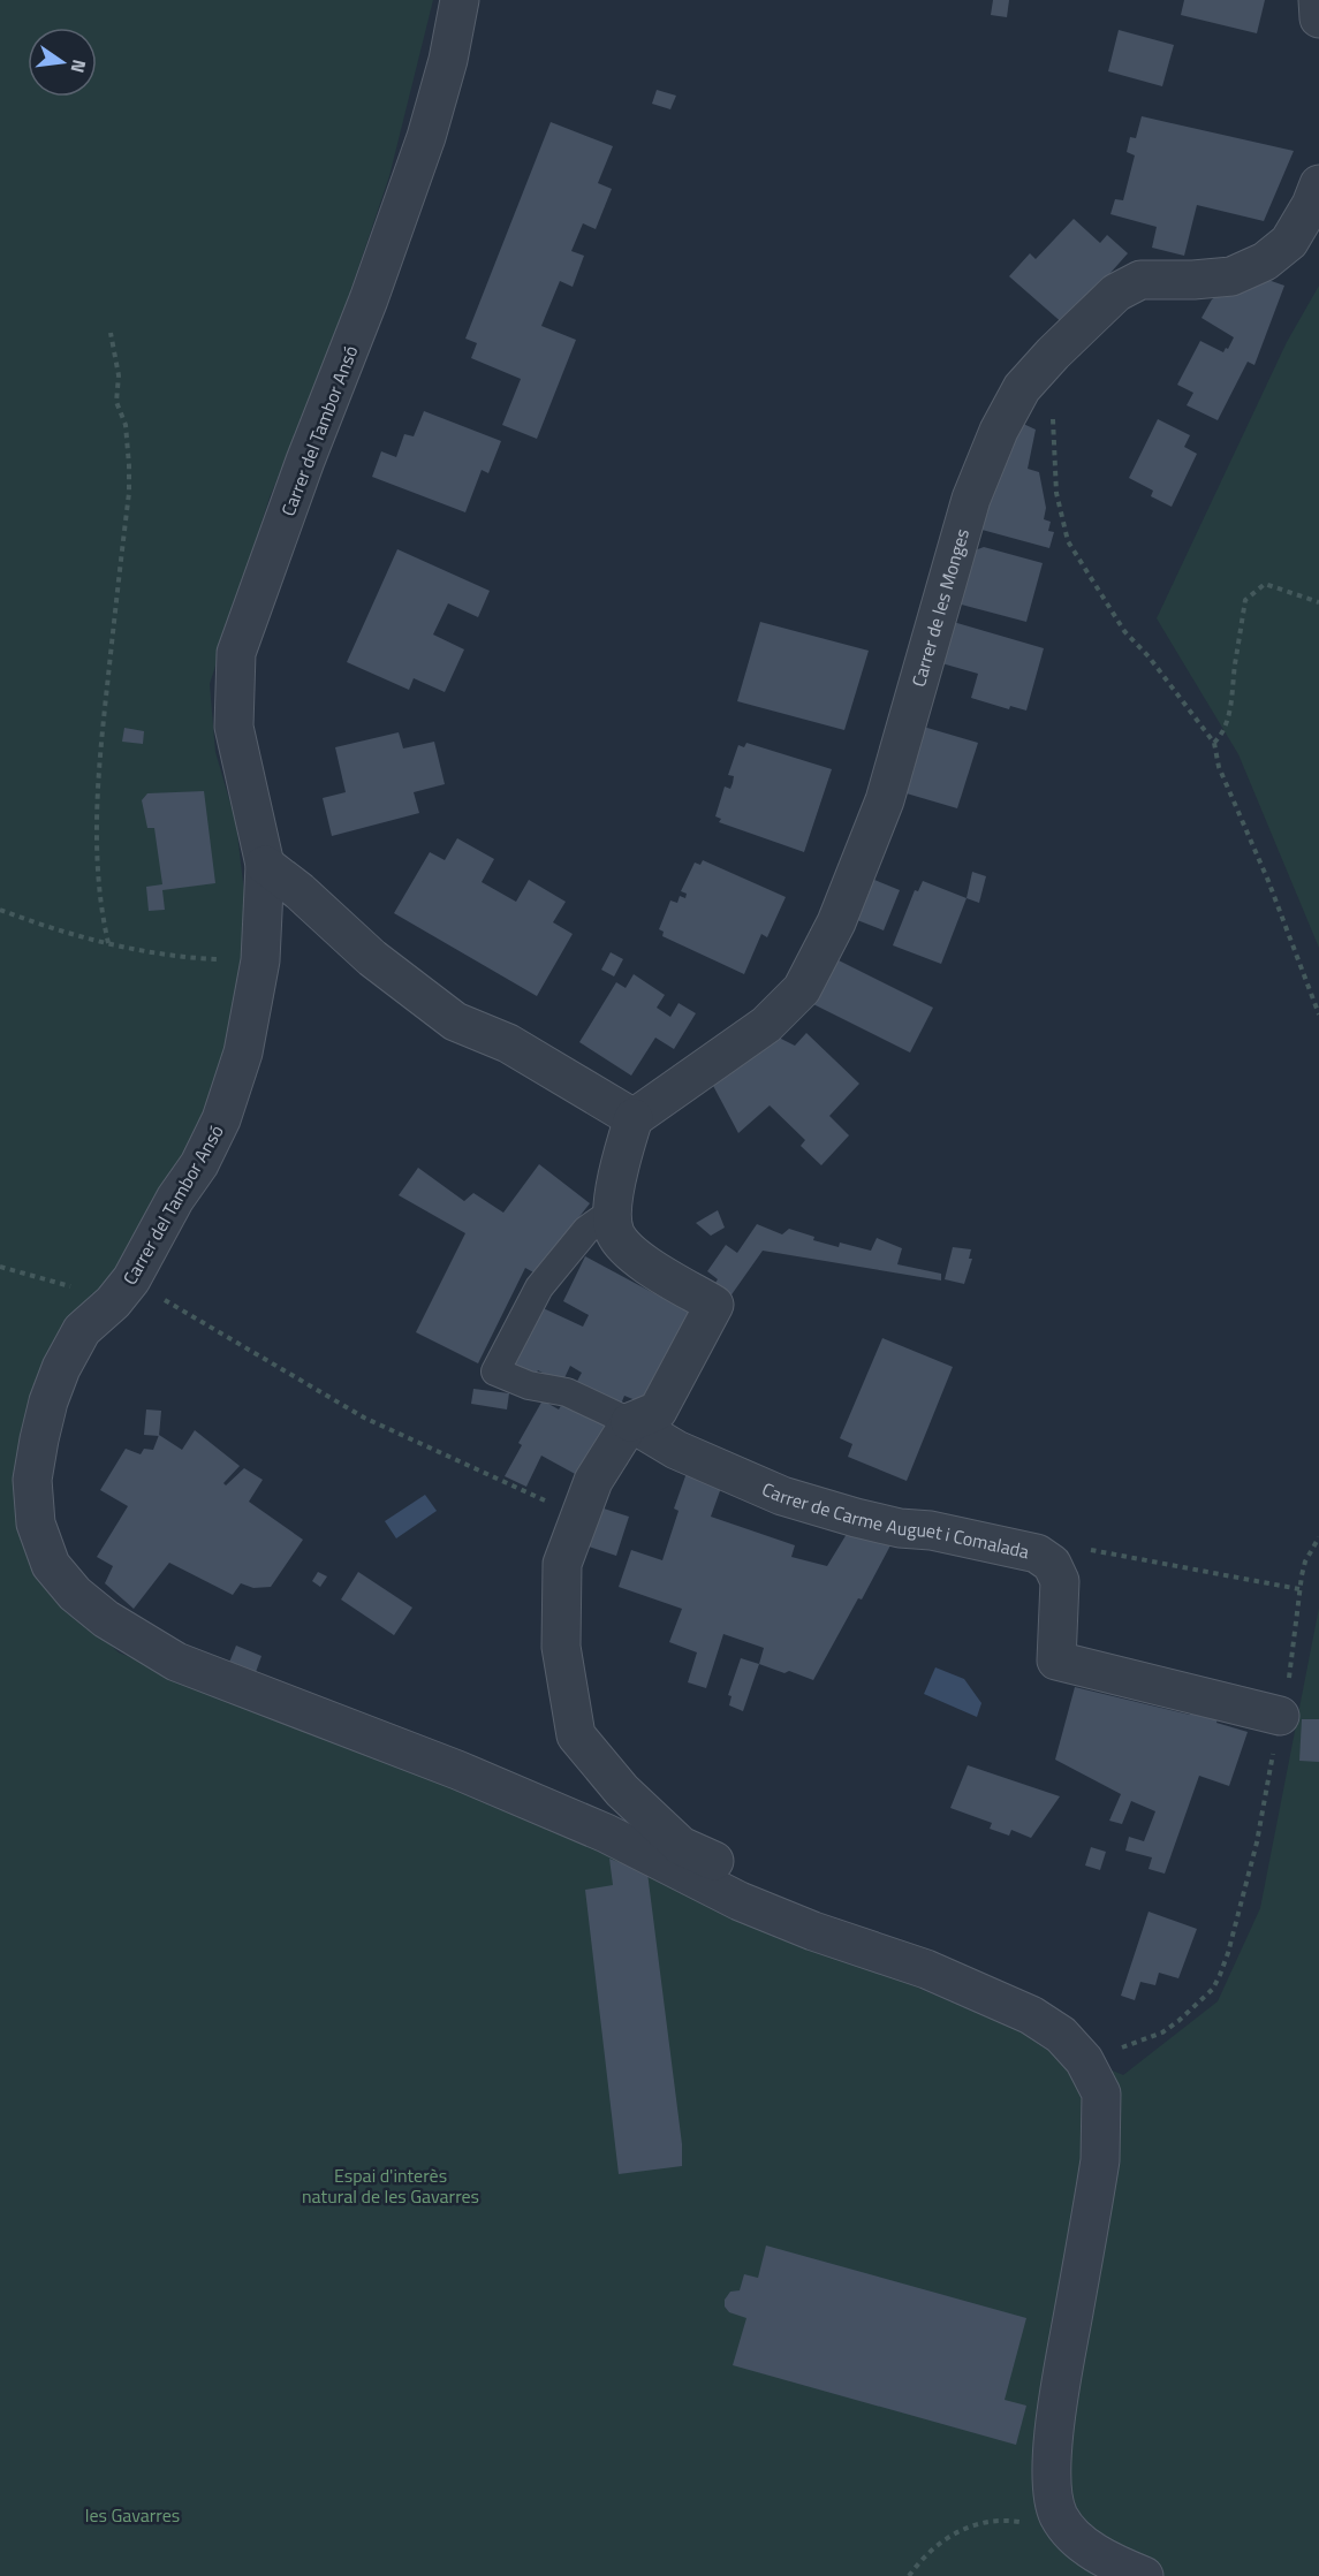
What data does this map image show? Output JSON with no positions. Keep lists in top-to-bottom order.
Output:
{
  "streets": {
    "street": ["Carrer del Tambor Ansó", "Carrer de les Monges", "Carrer de Carme Auguet i Comalada"]
  },
  "parks": ["Espai d'interès natural de les Gavarres", "les Gavarres"],
  "north": "right"
}
